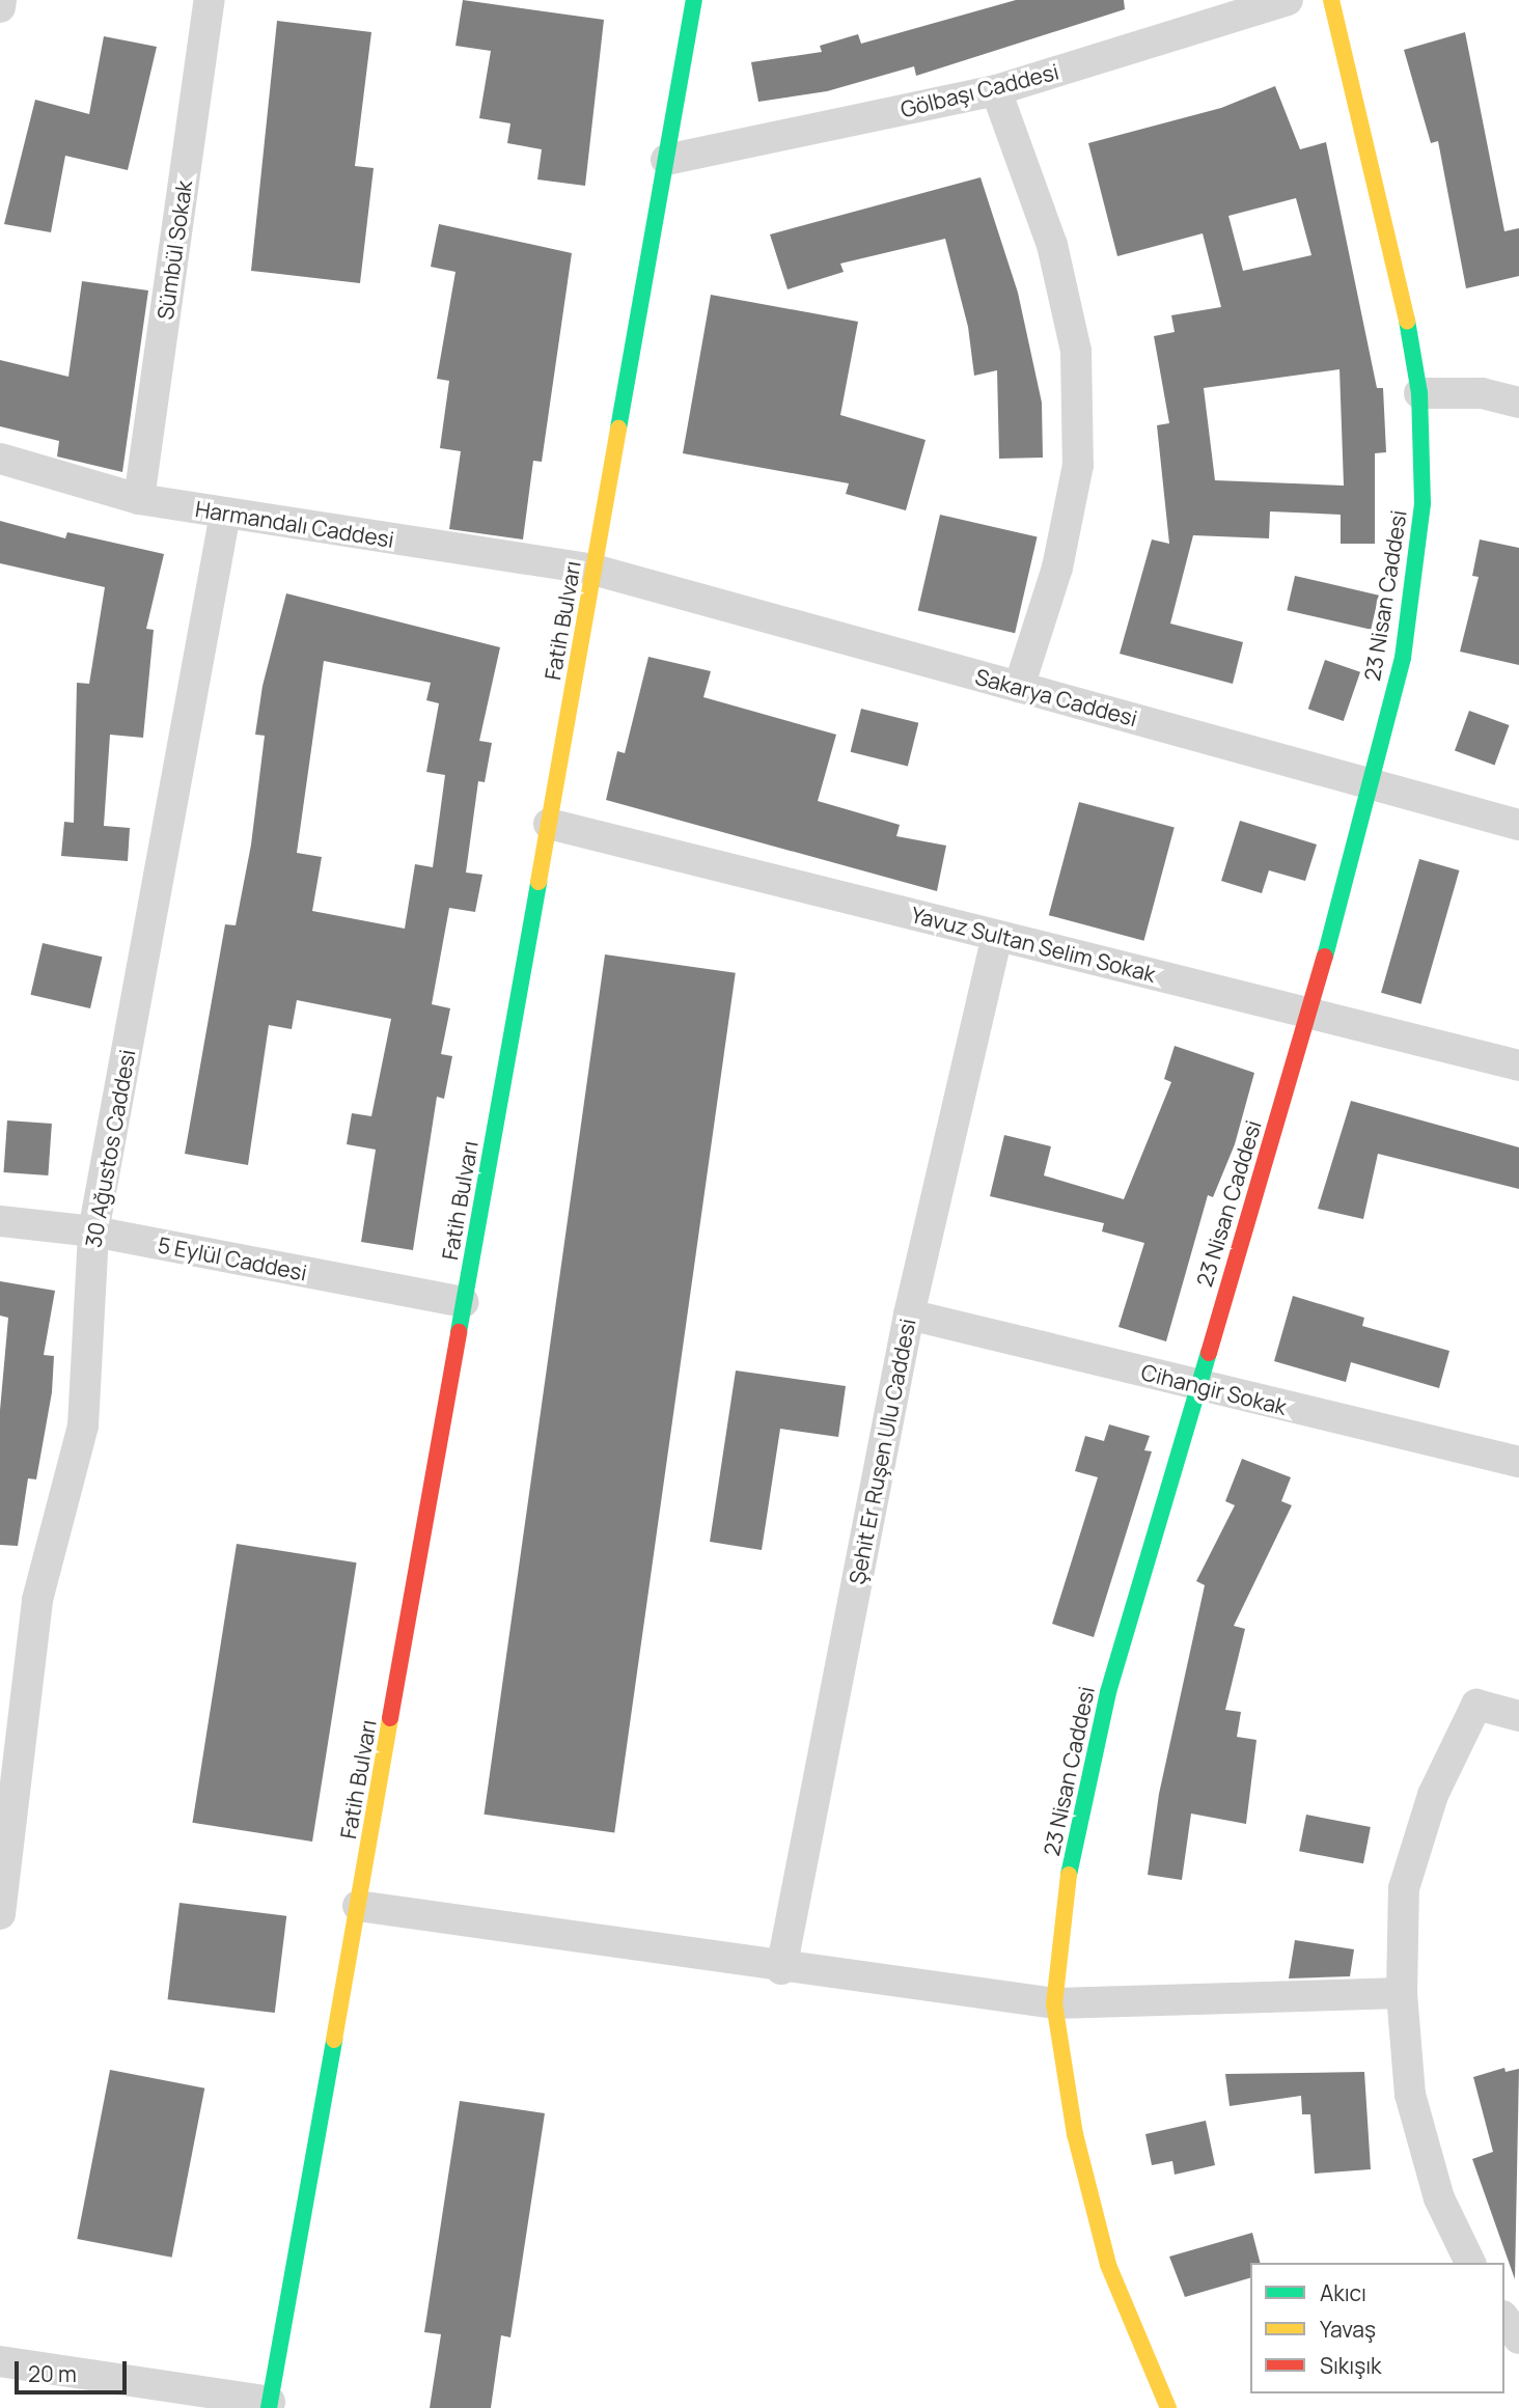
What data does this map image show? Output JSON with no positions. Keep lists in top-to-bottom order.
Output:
{
  "streets": {
    "street": [
      "Gölbaşı Caddesi",
      "Sümbül Sokak",
      "Harmandalı Caddesi",
      "23 Nisan Caddesi",
      "Fatih Bulvarı",
      "Sakarya Caddesi",
      "Yavuz Sultan Selim Sokak",
      "30 Ağustos Caddesi",
      "5 Eylül Caddesi",
      "Cihangir Sokak",
      "Şehit Er Ruşen Ulu Caddesi"
    ]
  },
  "crossings": [
    ["Gölbaşı Caddesi", "Fatih Bulvarı"],
    ["Sümbül Sokak", "Harmandalı Caddesi"],
    ["Harmandalı Caddesi", "Fatih Bulvarı"],
    ["Harmandalı Caddesi", "Sakarya Caddesi"],
    ["Harmandalı Caddesi", "30 Ağustos Caddesi"],
    ["23 Nisan Caddesi", "Sakarya Caddesi"],
    ["23 Nisan Caddesi", "Yavuz Sultan Selim Sokak"],
    ["23 Nisan Caddesi", "Cihangir Sokak"],
    ["Fatih Bulvarı", "Sakarya Caddesi"],
    ["Fatih Bulvarı", "Yavuz Sultan Selim Sokak"],
    ["Fatih Bulvarı", "5 Eylül Caddesi"],
    ["Yavuz Sultan Selim Sokak", "Şehit Er Ruşen Ulu Caddesi"],
    ["30 Ağustos Caddesi", "5 Eylül Caddesi"],
    ["Cihangir Sokak", "Şehit Er Ruşen Ulu Caddesi"]
  ],
  "legend": ["Akıcı", "Yavaş", "Sıkışık"],
  "scale_bar": "20 m"
}
